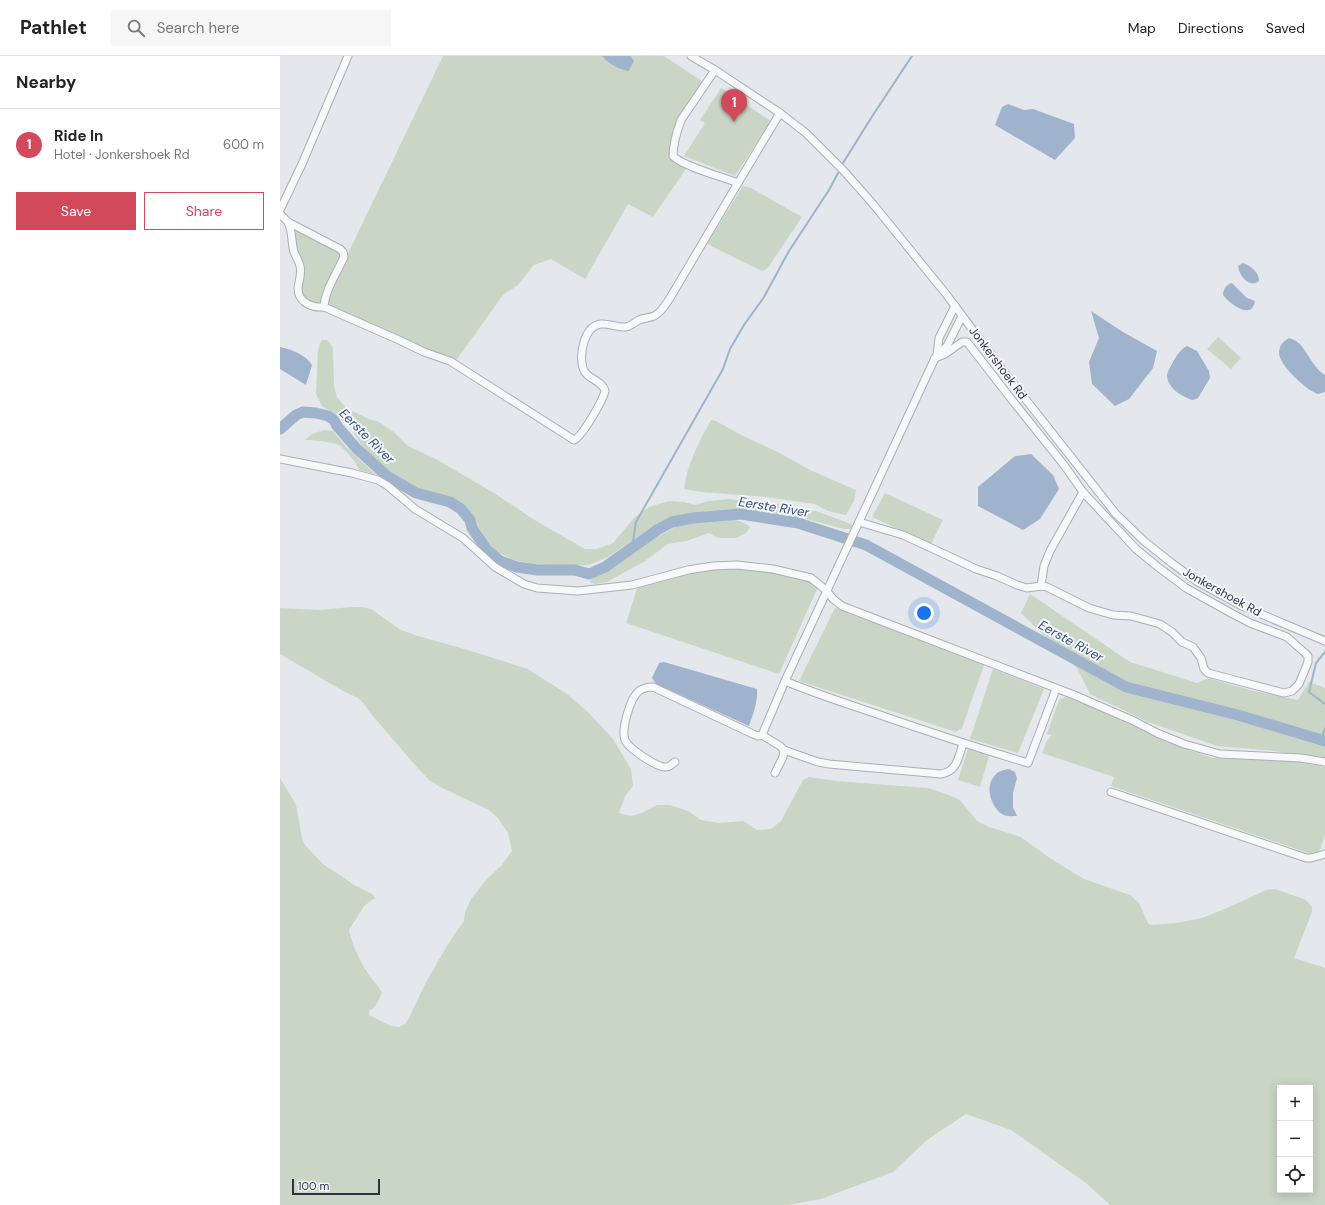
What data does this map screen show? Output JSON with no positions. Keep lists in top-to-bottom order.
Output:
{
  "streets": {
    "street": ["Jonkershoek Rd"]
  },
  "water": ["Eerste River"],
  "scale_bar": "100 m",
  "page": {
    "header": "Pathlet",
    "search": "Search here",
    "nav": ["Map", "Directions", "Saved"],
    "heading": "Nearby",
    "pins": "1",
    "list": [
      {
        "mark": "1",
        "name": "Ride In",
        "note": "Hotel · Jonkershoek Rd",
        "value": "600 m"
      }
    ],
    "buttons": ["Save", "Share"],
    "map_buttons": ["+", "−"],
    "scale": "100 m"
  }
}
